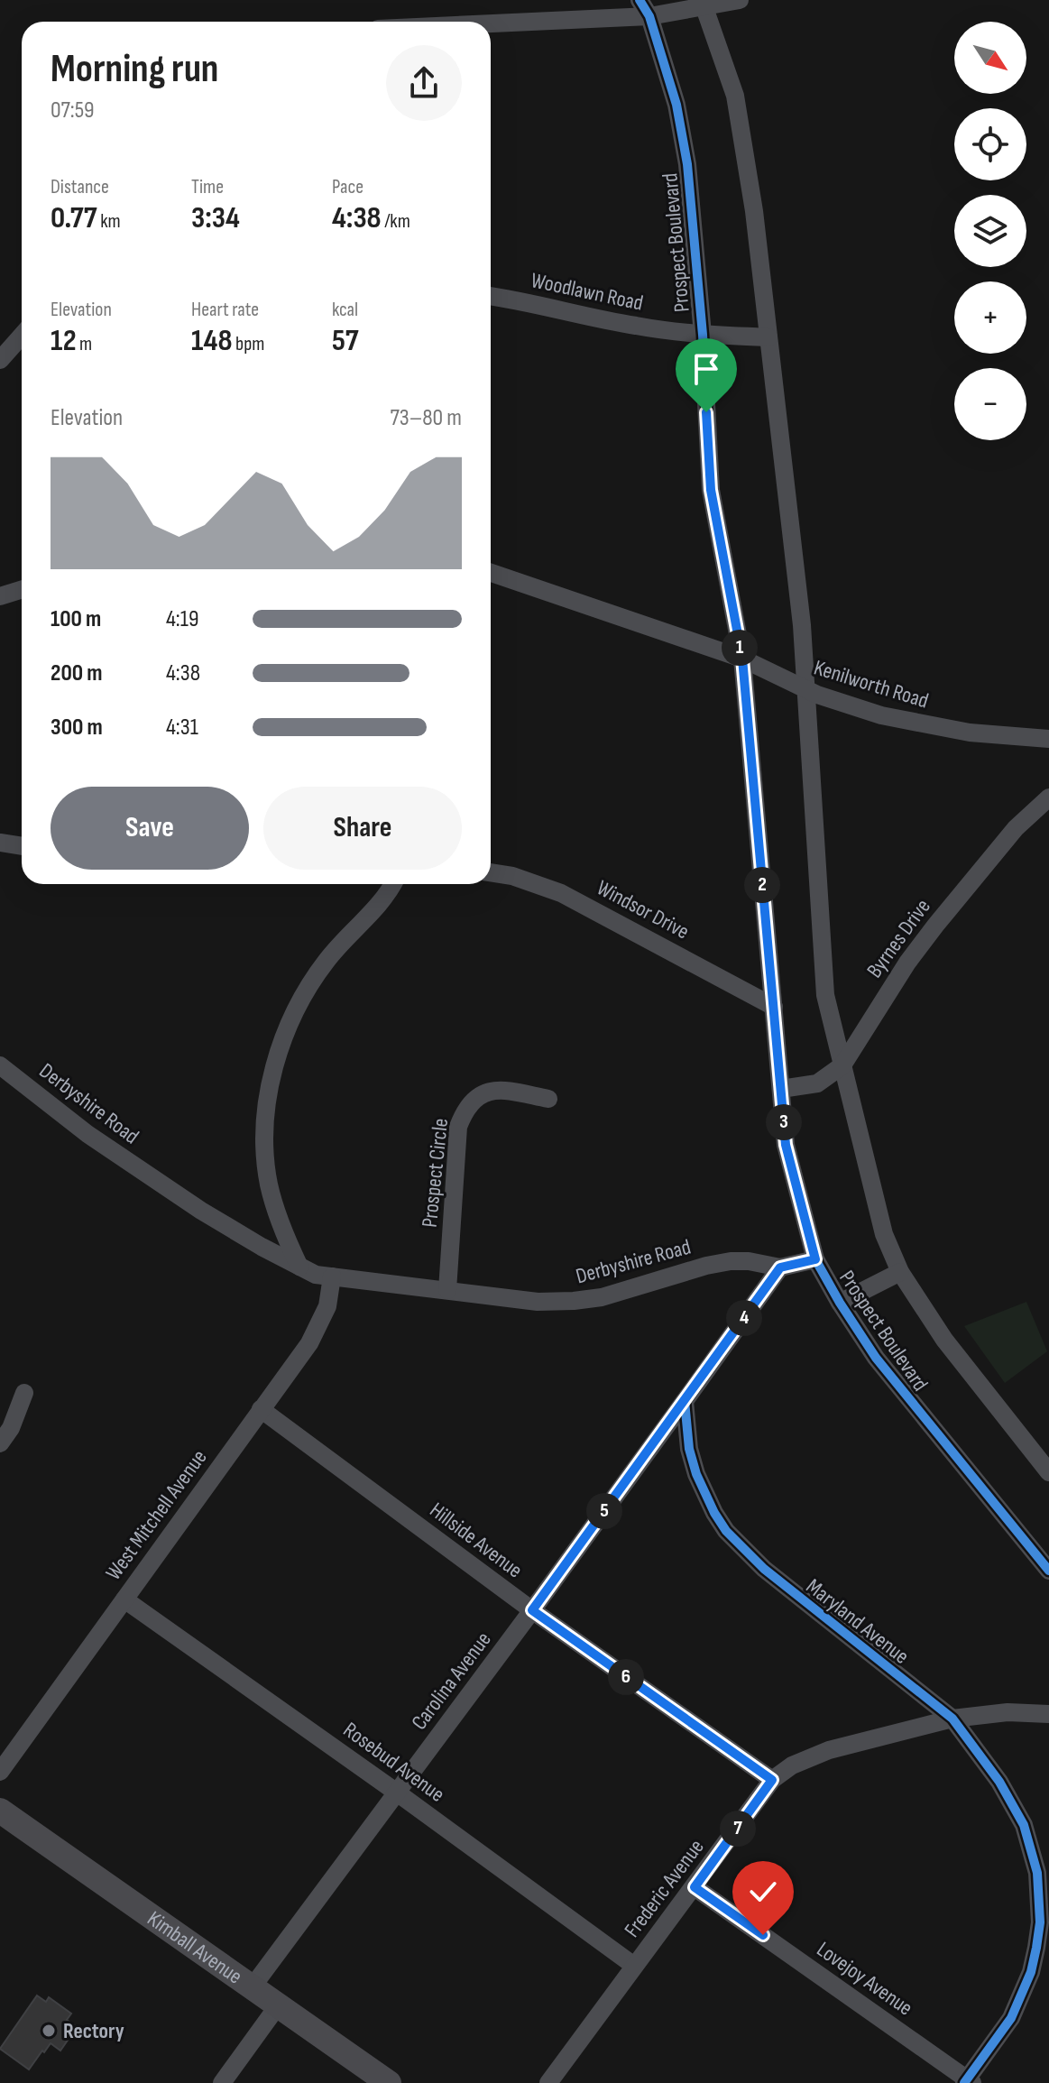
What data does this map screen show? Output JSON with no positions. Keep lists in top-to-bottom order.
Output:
{
  "streets": {
    "main road": ["Kimball Avenue"],
    "street": [
      "Prospect Boulevard",
      "Woodlawn Road",
      "Kenilworth Road",
      "Windsor Drive",
      "Byrnes Drive",
      "Derbyshire Road",
      "Prospect Circle",
      "West Mitchell Avenue",
      "Hillside Avenue",
      "Maryland Avenue",
      "Carolina Avenue",
      "Rosebud Avenue",
      "Frederic Avenue",
      "Lovejoy Avenue"
    ]
  },
  "crossings": [
    ["Prospect Boulevard", "Woodlawn Road"],
    ["Prospect Boulevard", "Kenilworth Road"],
    ["Prospect Boulevard", "Windsor Drive"],
    ["Prospect Boulevard", "Byrnes Drive"],
    ["Prospect Boulevard", "Derbyshire Road"],
    ["Derbyshire Road", "Prospect Circle"],
    ["Derbyshire Road", "West Mitchell Avenue"],
    ["West Mitchell Avenue", "Hillside Avenue"],
    ["West Mitchell Avenue", "Rosebud Avenue"],
    ["Hillside Avenue", "Carolina Avenue"],
    ["Hillside Avenue", "Frederic Avenue"],
    ["Maryland Avenue", "Carolina Avenue"],
    ["Maryland Avenue", "Frederic Avenue"],
    ["Maryland Avenue", "Lovejoy Avenue"],
    ["Carolina Avenue", "Rosebud Avenue"],
    ["Carolina Avenue", "Kimball Avenue"],
    ["Rosebud Avenue", "Frederic Avenue"],
    ["Frederic Avenue", "Lovejoy Avenue"]
  ],
  "places": ["Rectory"],
  "north": "bottom right",
  "page": {
    "map_buttons": ["+", "−"],
    "heading": ["Morning run", "07:59"],
    "stats": [
      ["Distance", "0.77 km"],
      ["Time", "3:34"],
      ["Pace", "4:38 /km"],
      ["Elevation", "12 m"],
      ["Heart rate", "148 bpm"],
      ["kcal", "57"]
    ],
    "chart": ["Elevation", "73–80 m"],
    "list": [
      {
        "name": "100 m",
        "note": "4:19"
      },
      {
        "name": "200 m",
        "note": "4:38"
      },
      {
        "name": "300 m",
        "note": "4:31"
      }
    ],
    "pins": [
      "1",
      "2",
      "3",
      "4",
      "5",
      "6",
      "7"
    ],
    "buttons": ["Save", "Share"]
  }
}
